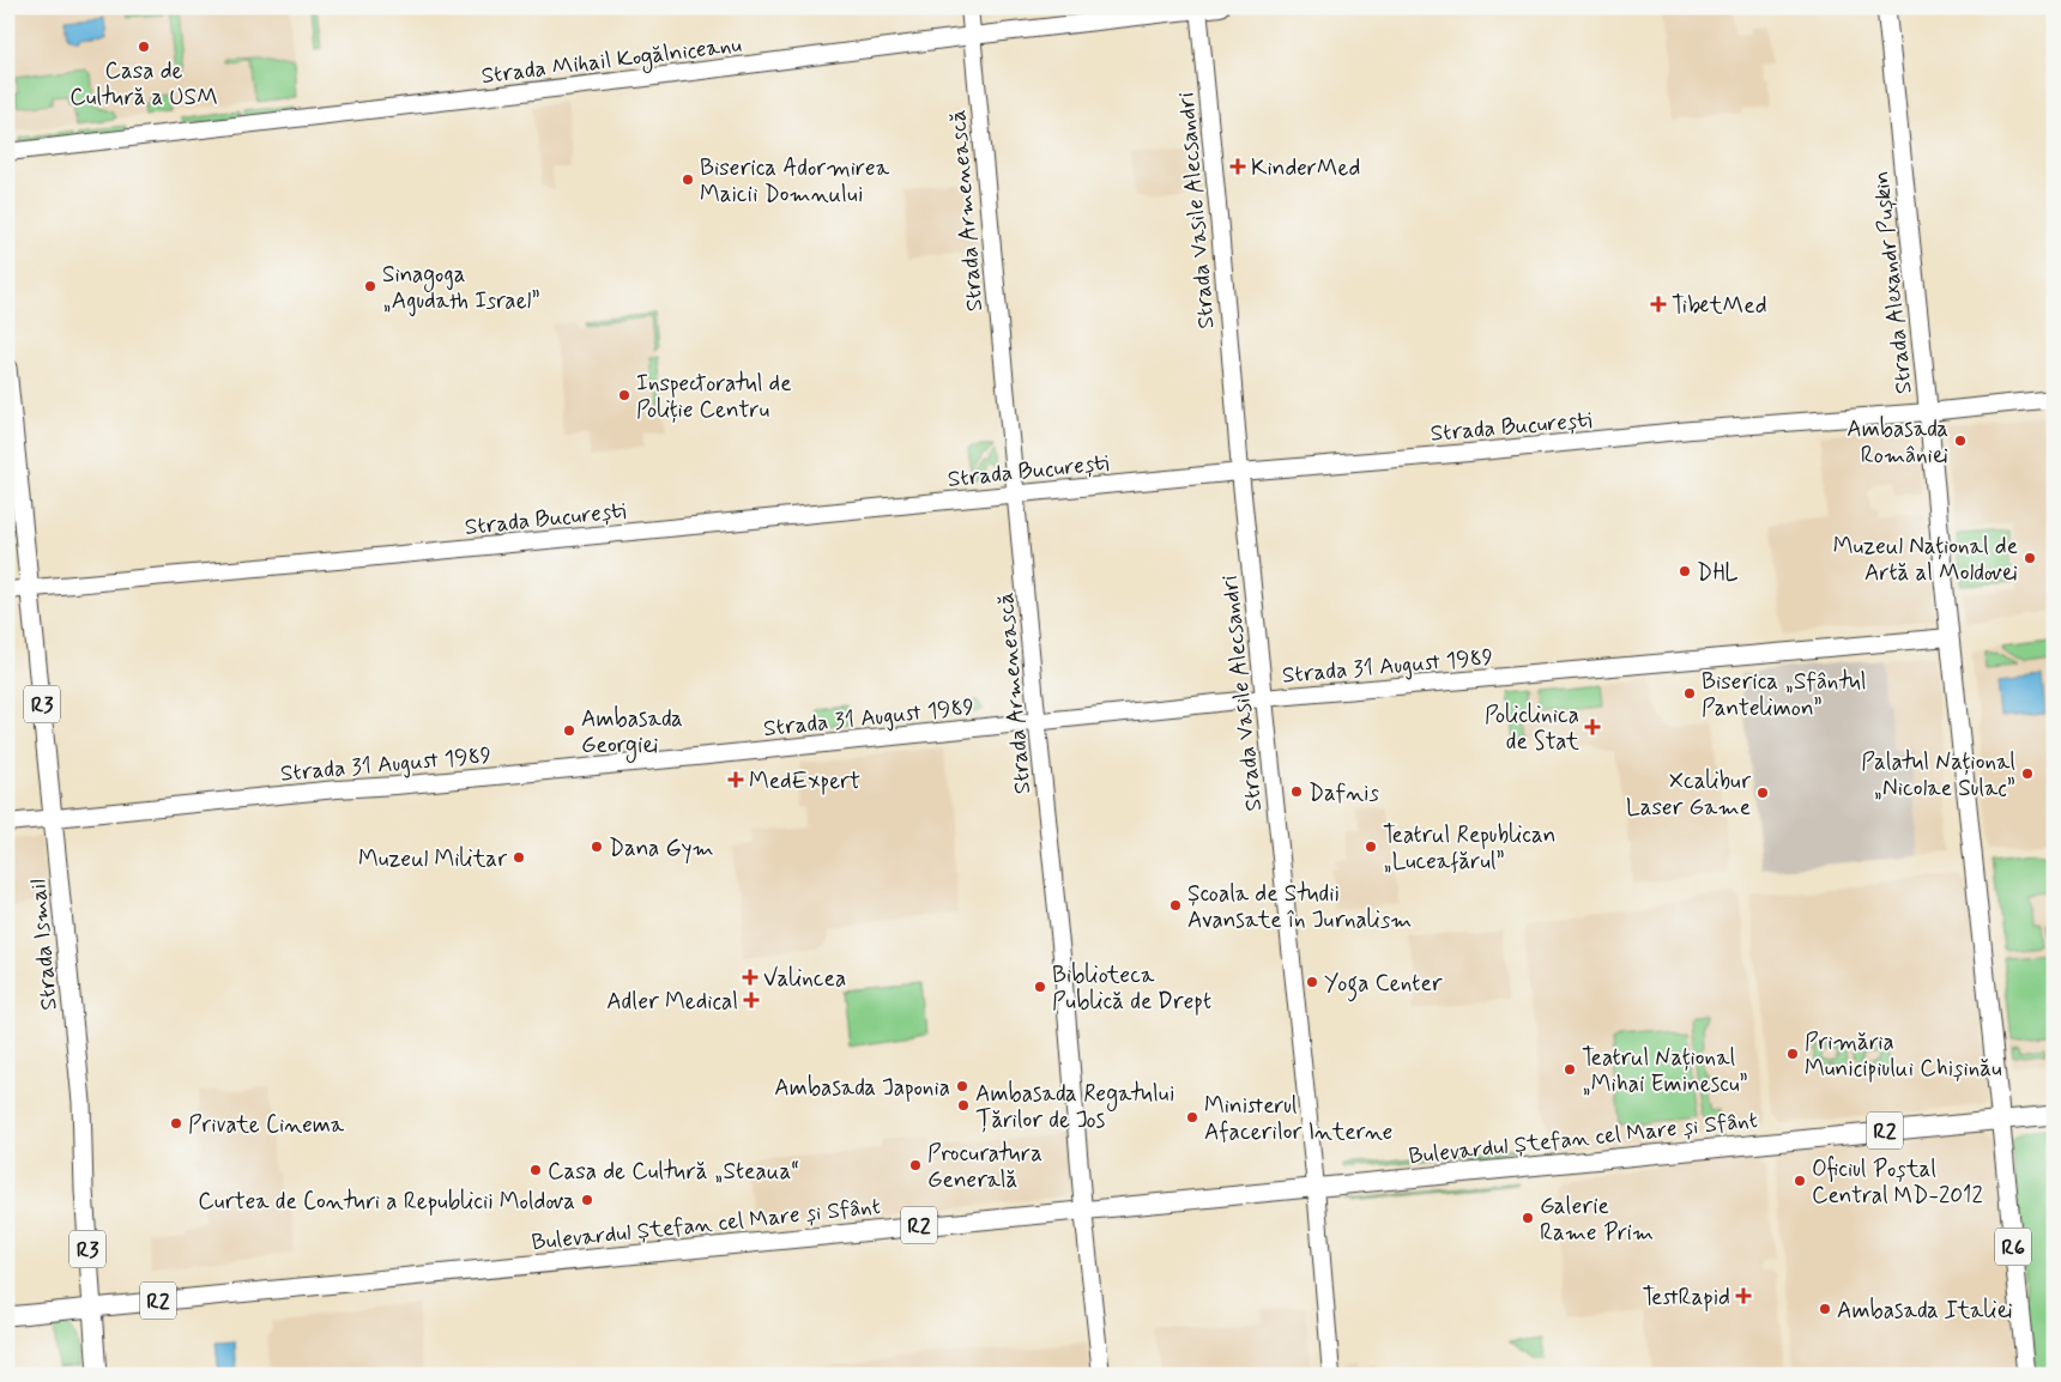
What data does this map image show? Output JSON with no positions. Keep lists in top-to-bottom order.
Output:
{
  "streets": {
    "main road": [
      "Strada Mihail Kogălniceanu",
      "Strada Armenească",
      "Strada Vasile Alecsandri",
      "Strada Alexandr Pușkin",
      "Strada București",
      "Strada 31 August 1989",
      "R3",
      "Strada Ismail",
      "R2",
      "Bulevardul Ștefan cel Mare și Sfânt",
      "R6"
    ]
  },
  "crossings": [
    ["Strada Mihail Kogălniceanu", "Strada Armenească"],
    ["Strada Mihail Kogălniceanu", "Strada Vasile Alecsandri"],
    ["Strada Armenească", "Strada București"],
    ["Strada Armenească", "Strada 31 August 1989"],
    ["Strada Armenească", "Bulevardul Ștefan cel Mare și Sfânt"],
    ["Strada Vasile Alecsandri", "Strada București"],
    ["Strada Vasile Alecsandri", "Strada 31 August 1989"],
    ["Strada Vasile Alecsandri", "Bulevardul Ștefan cel Mare și Sfânt"],
    ["Strada Alexandr Pușkin", "Strada București"],
    ["Strada Alexandr Pușkin", "Strada 31 August 1989"],
    ["Strada Alexandr Pușkin", "Bulevardul Ștefan cel Mare și Sfânt"],
    ["Strada București", "Strada Ismail"],
    ["Strada 31 August 1989", "Strada Ismail"],
    ["Strada Ismail", "Bulevardul Ștefan cel Mare și Sfânt"]
  ],
  "places": {
    "other": [
      "Casa de Cultură a USM",
      "Biserica Adormirea Maicii Domnului",
      "Sinagoga „Agudath Israel”",
      "Inspectoratul de Poliție Centru",
      "Ambasada României",
      "Muzeul Național de Artă al Moldovei",
      "DHL",
      "Biserica „Sfântul Pantelimon”",
      "Ambasada Georgiei",
      "Palatul Național „Nicolae Sulac”",
      "Dafnis",
      "Xcalibur Laser Game",
      "Dana Gym",
      "Teatrul Republican „Luceafărul”",
      "Muzeul Militar",
      "Școala de Studii Avansate în Jurnalism",
      "Yoga Center",
      "Biblioteca Publică de Drept",
      "Primăria Municipiului Chișinău",
      "Teatrul Național „Mihai Eminescu”",
      "Ambasada Japonia",
      "Ambasada Regatului Țărilor de Jos",
      "Ministerul Afacerilor Interne",
      "Private Cinema",
      "Procuratura Generală",
      "Casa de Cultură „Steaua“",
      "Oficiul Poștal Central MD-2012",
      "Curtea de Conturi a Republicii Moldova",
      "Galerie Rame Prim",
      "Ambasada Italiei"
    ],
    "health": [
      "KinderMed",
      "TibetMed",
      "Policlinica de Stat",
      "MedExpert",
      "Valincea",
      "Adler Medical",
      "TestRapid"
    ]
  }
}
